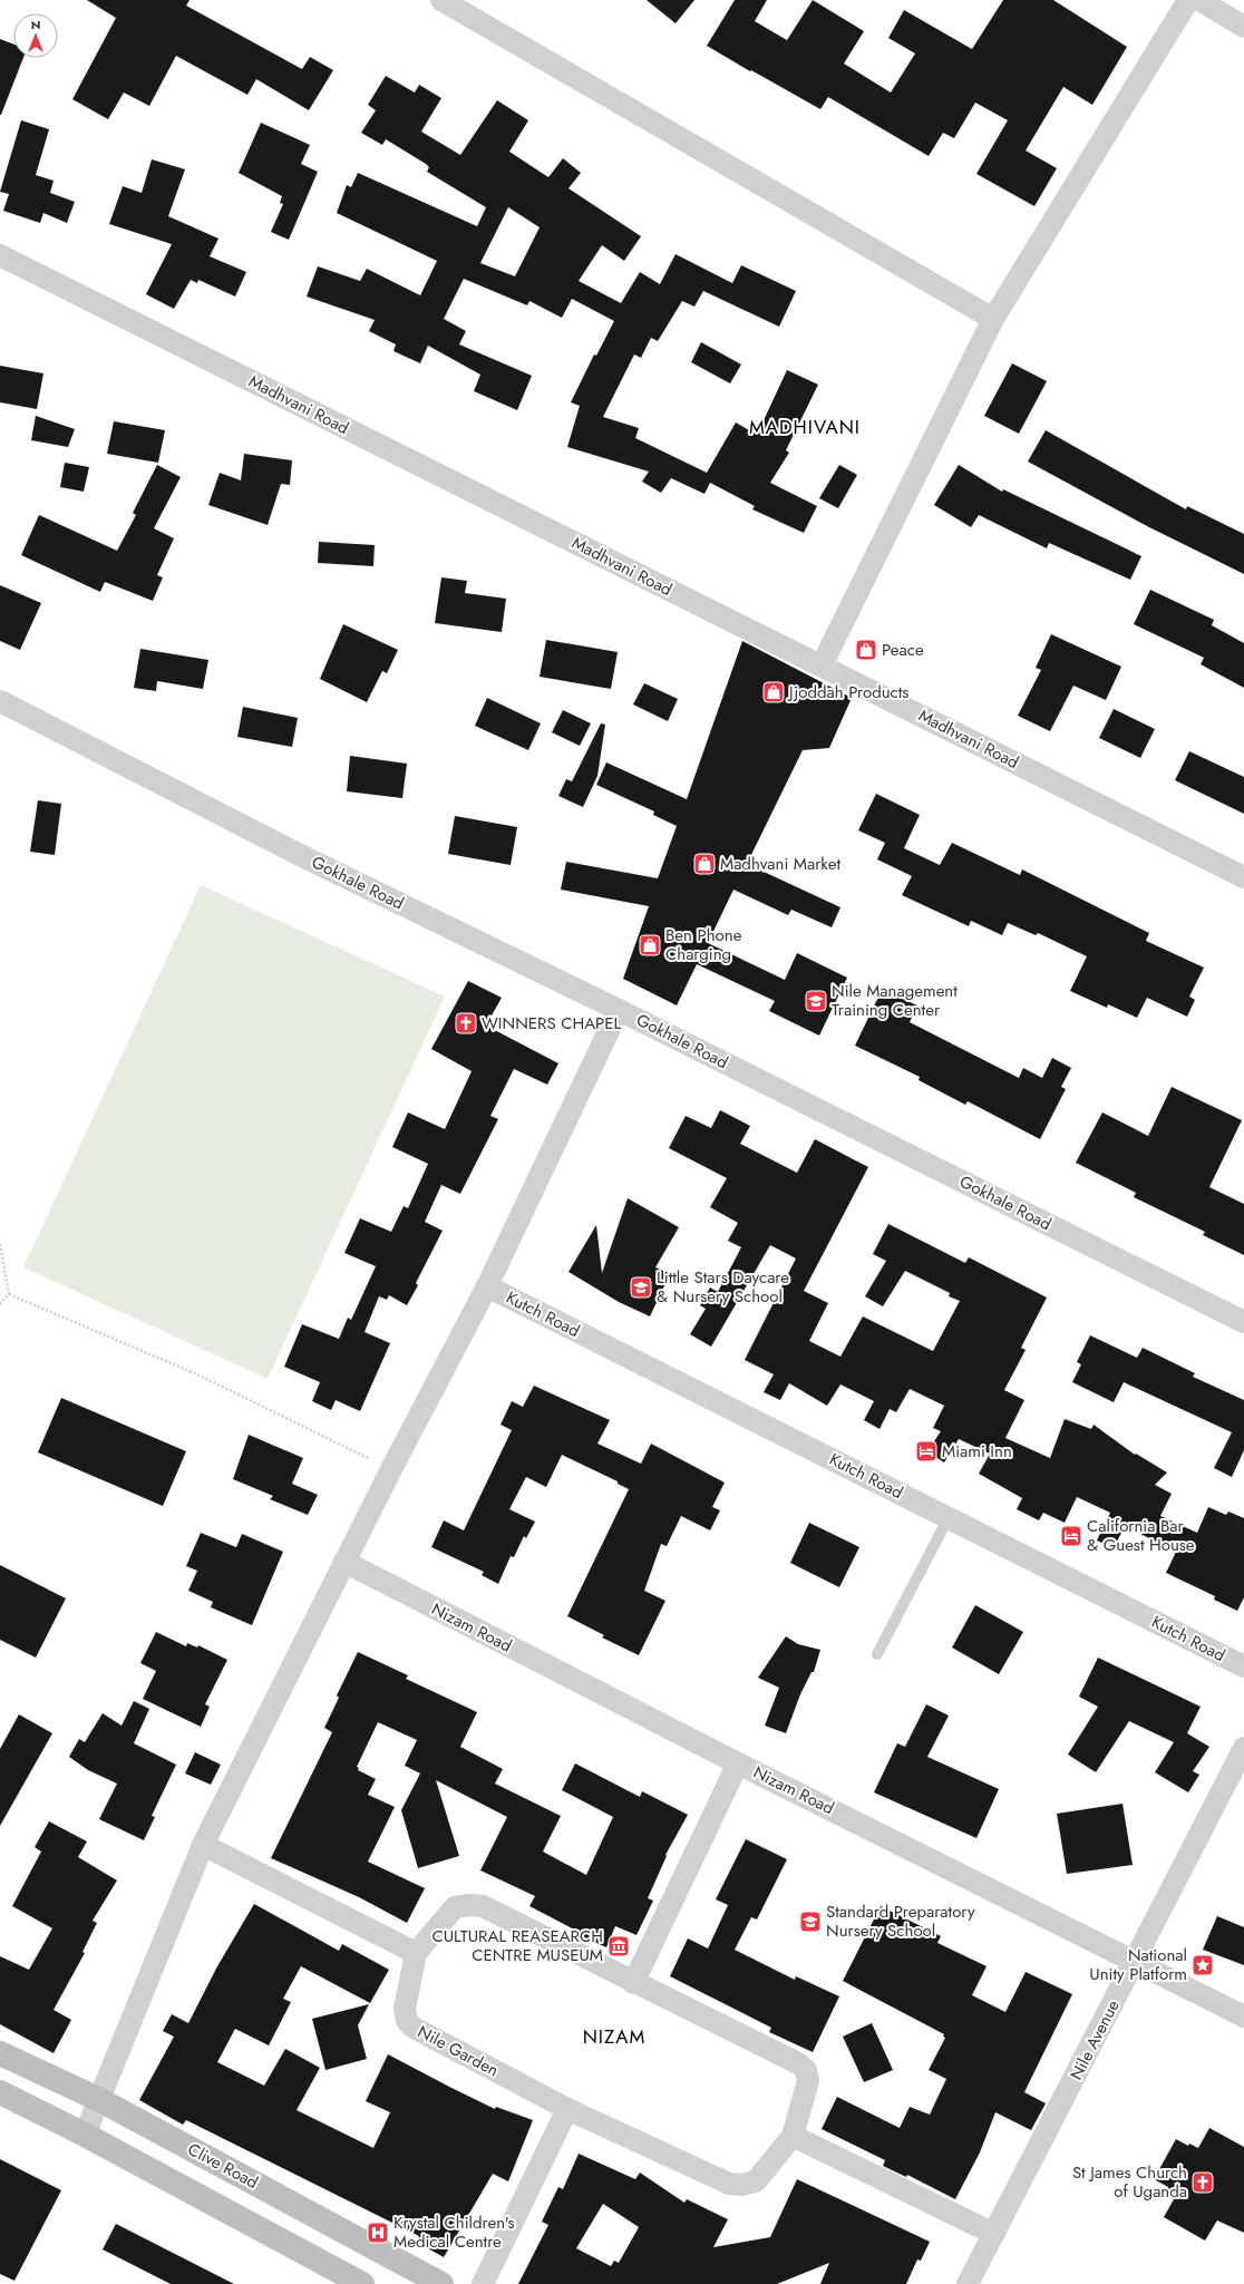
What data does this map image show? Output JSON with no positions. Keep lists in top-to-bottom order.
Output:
{
  "streets": {
    "street": [
      "Madhvani Road",
      "Gokhale Road",
      "Kutch Road",
      "Nizam Road",
      "Nile Avenue",
      "Nile Garden",
      "Clive Road"
    ]
  },
  "crossings": [
    ["Nizam Road", "Nile Avenue"]
  ],
  "districts": ["MADHIVANI", "NIZAM"],
  "places": {
    "shop": [
      "Peace",
      "Jjoddah Products",
      "Madhvani Market",
      "Ben Phone Charging"
    ],
    "school or university": ["Nile Management Training Center", "Little Stars Daycare & Nursery School", "Standard Preparatory Nursery School"],
    "church": ["WINNERS CHAPEL", "St James Church of Uganda"],
    "hotel": ["Miami Inn", "California Bar & Guest House"],
    "museum": ["CULTURAL REASEARCH CENTRE MUSEUM"],
    "place": ["National Unity Platform"],
    "hospital": ["Krystal Children's Medical Centre"]
  },
  "north": "top"
}
